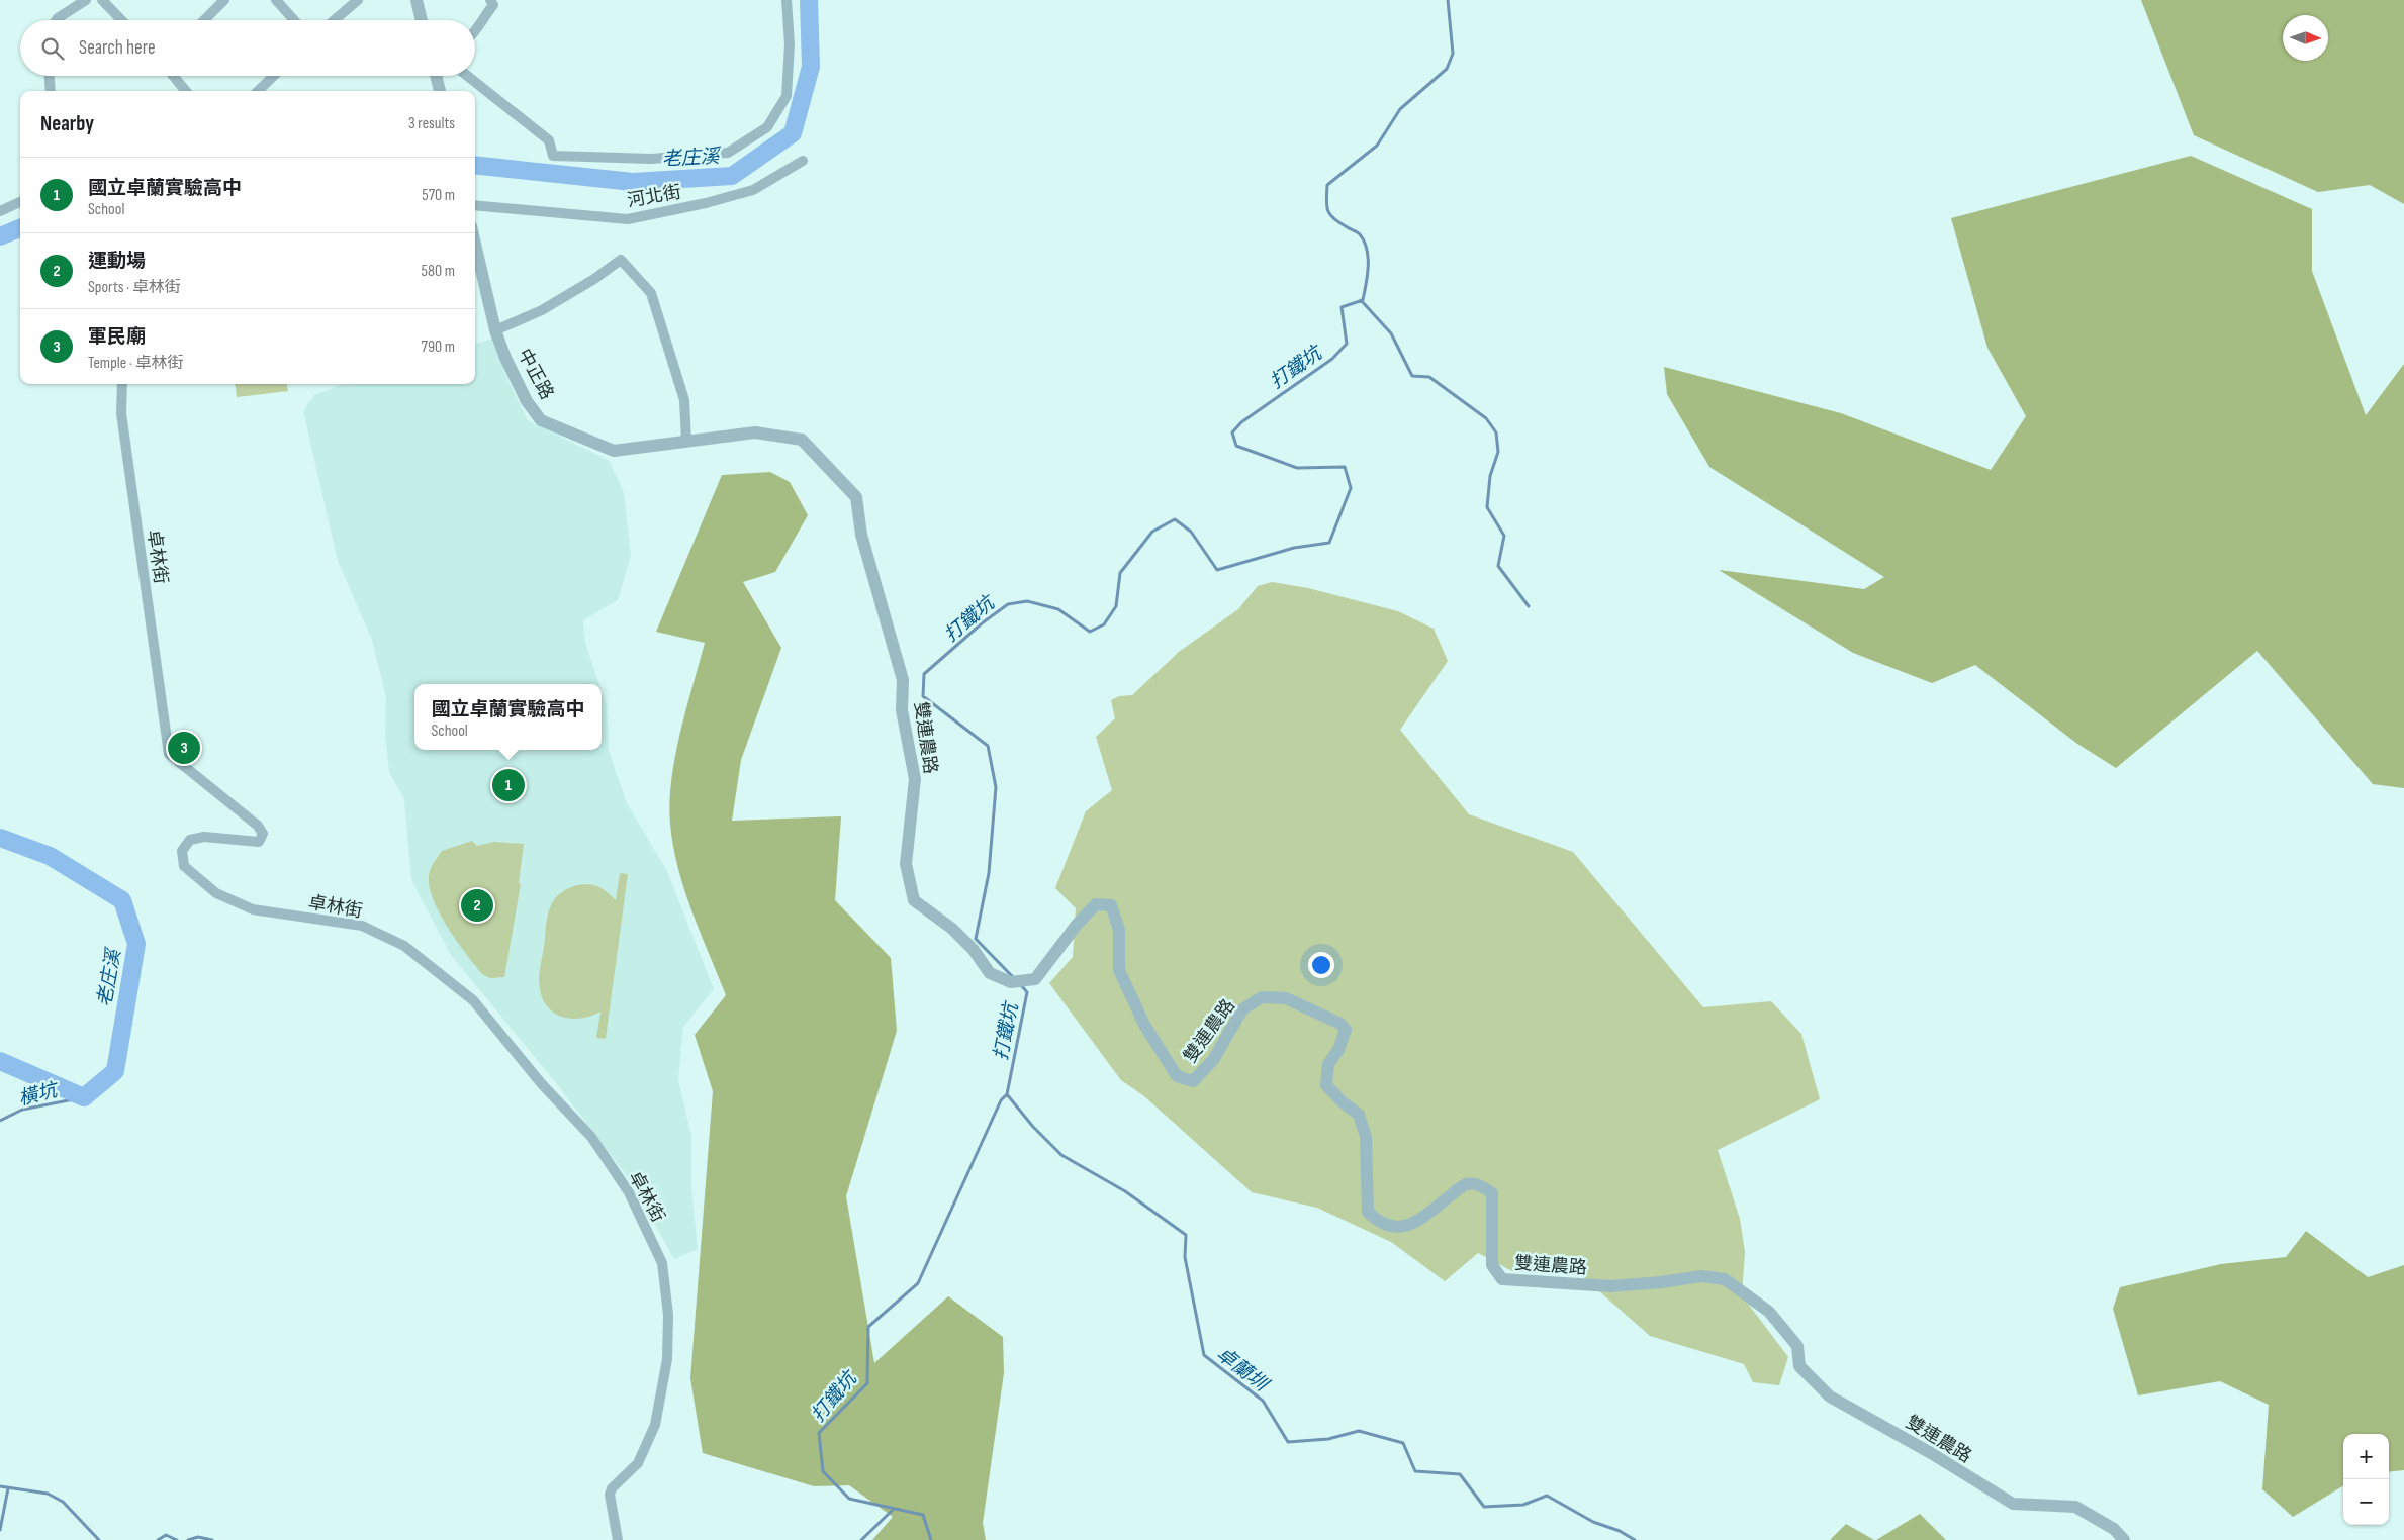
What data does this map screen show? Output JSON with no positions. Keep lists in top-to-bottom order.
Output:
{
  "streets": {
    "street": [
      "河北街",
      "中正路",
      "卓林街",
      "雙連農路"
    ]
  },
  "crossings": [
    ["中正路", "雙連農路"]
  ],
  "water": [
    "老庄溪",
    "打鐵坑",
    "橫坑",
    "卓蘭圳"
  ],
  "north": "right",
  "page": {
    "search": "Search here",
    "heading": ["Nearby", "3 results"],
    "list": [
      {
        "mark": "1",
        "name": "國立卓蘭實驗高中",
        "note": "School",
        "value": "570 m"
      },
      {
        "mark": "2",
        "name": "運動場",
        "note": "Sports · 卓林街",
        "value": "580 m"
      },
      {
        "mark": "3",
        "name": "軍民廟",
        "note": "Temple · 卓林街",
        "value": "790 m"
      }
    ],
    "popup": ["國立卓蘭實驗高中", "School"],
    "pins": ["3", "1", "2"],
    "map_buttons": ["+", "−"]
  }
}
